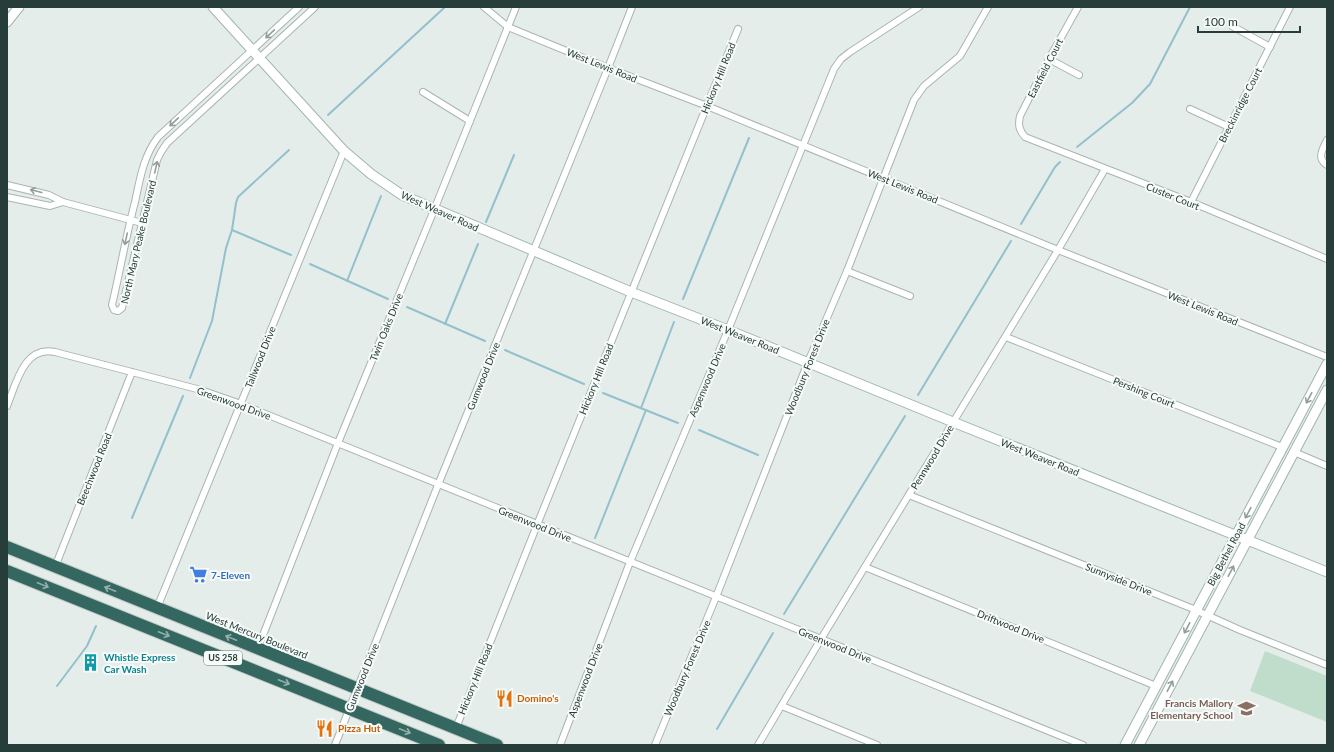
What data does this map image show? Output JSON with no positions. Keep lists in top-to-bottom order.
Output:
{
  "streets": {
    "highway": ["West Mercury Boulevard", "US 258"],
    "street": [
      "West Lewis Road",
      "Eastfield Court",
      "Hickory Hill Road",
      "Breckinridge Court",
      "Custer Court",
      "West Weaver Road",
      "North Mary Peake Boulevard",
      "Twin Oaks Drive",
      "Tallwood Drive",
      "Woodbury Forest Drive",
      "Gumwood Drive",
      "Aspenwood Drive",
      "Pershing Court",
      "Greenwood Drive",
      "Pennwood Drive",
      "Beechwood Road",
      "Big Bethel Road",
      "Sunnyside Drive",
      "Driftwood Drive"
    ]
  },
  "crossings": [
    ["West Lewis Road", "Hickory Hill Road"],
    ["West Lewis Road", "Twin Oaks Drive"],
    ["West Lewis Road", "Woodbury Forest Drive"],
    ["West Lewis Road", "Gumwood Drive"],
    ["West Lewis Road", "Aspenwood Drive"],
    ["West Lewis Road", "Pennwood Drive"],
    ["Eastfield Court", "Custer Court"],
    ["Hickory Hill Road", "West Weaver Road"],
    ["Hickory Hill Road", "Greenwood Drive"],
    ["Hickory Hill Road", "West Mercury Boulevard"],
    ["Breckinridge Court", "Custer Court"],
    ["Custer Court", "Pennwood Drive"],
    ["West Weaver Road", "North Mary Peake Boulevard"],
    ["West Weaver Road", "Twin Oaks Drive"],
    ["West Weaver Road", "Tallwood Drive"],
    ["West Weaver Road", "Woodbury Forest Drive"],
    ["West Weaver Road", "Gumwood Drive"],
    ["West Weaver Road", "Aspenwood Drive"],
    ["West Weaver Road", "Pennwood Drive"],
    ["West Weaver Road", "Big Bethel Road"],
    ["Twin Oaks Drive", "Greenwood Drive"],
    ["Twin Oaks Drive", "West Mercury Boulevard"],
    ["Tallwood Drive", "Greenwood Drive"],
    ["Tallwood Drive", "West Mercury Boulevard"],
    ["Woodbury Forest Drive", "Greenwood Drive"],
    ["Gumwood Drive", "Greenwood Drive"],
    ["Gumwood Drive", "West Mercury Boulevard"],
    ["Gumwood Drive", "US 258"],
    ["Aspenwood Drive", "Greenwood Drive"],
    ["Pershing Court", "Pennwood Drive"],
    ["Pershing Court", "Big Bethel Road"],
    ["Greenwood Drive", "Pennwood Drive"],
    ["Greenwood Drive", "Beechwood Road"],
    ["Pennwood Drive", "Sunnyside Drive"],
    ["Pennwood Drive", "Driftwood Drive"],
    ["Beechwood Road", "West Mercury Boulevard"],
    ["Big Bethel Road", "Sunnyside Drive"],
    ["Big Bethel Road", "Driftwood Drive"]
  ],
  "places": {
    "supermarket": ["7-Eleven"],
    "building": ["Whistle Express Car Wash"],
    "restaurant": ["Domino's", "Pizza Hut"],
    "school or university": ["Francis Mallory Elementary School"]
  },
  "scale_bar": "100 m"
}
